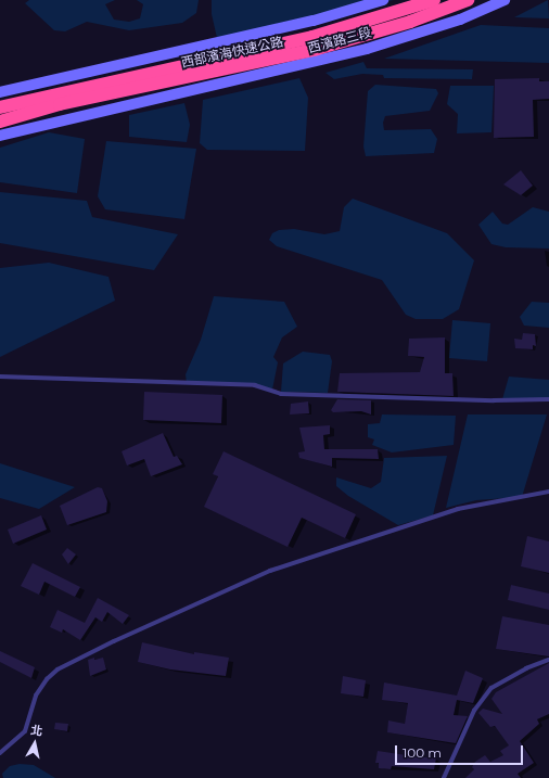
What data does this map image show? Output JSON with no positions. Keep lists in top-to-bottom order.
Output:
{
  "streets": {
    "highway": ["西部濱海快速公路"],
    "street": ["西濱路三段"]
  },
  "scale_bar": "100 m",
  "north": "top"
}
